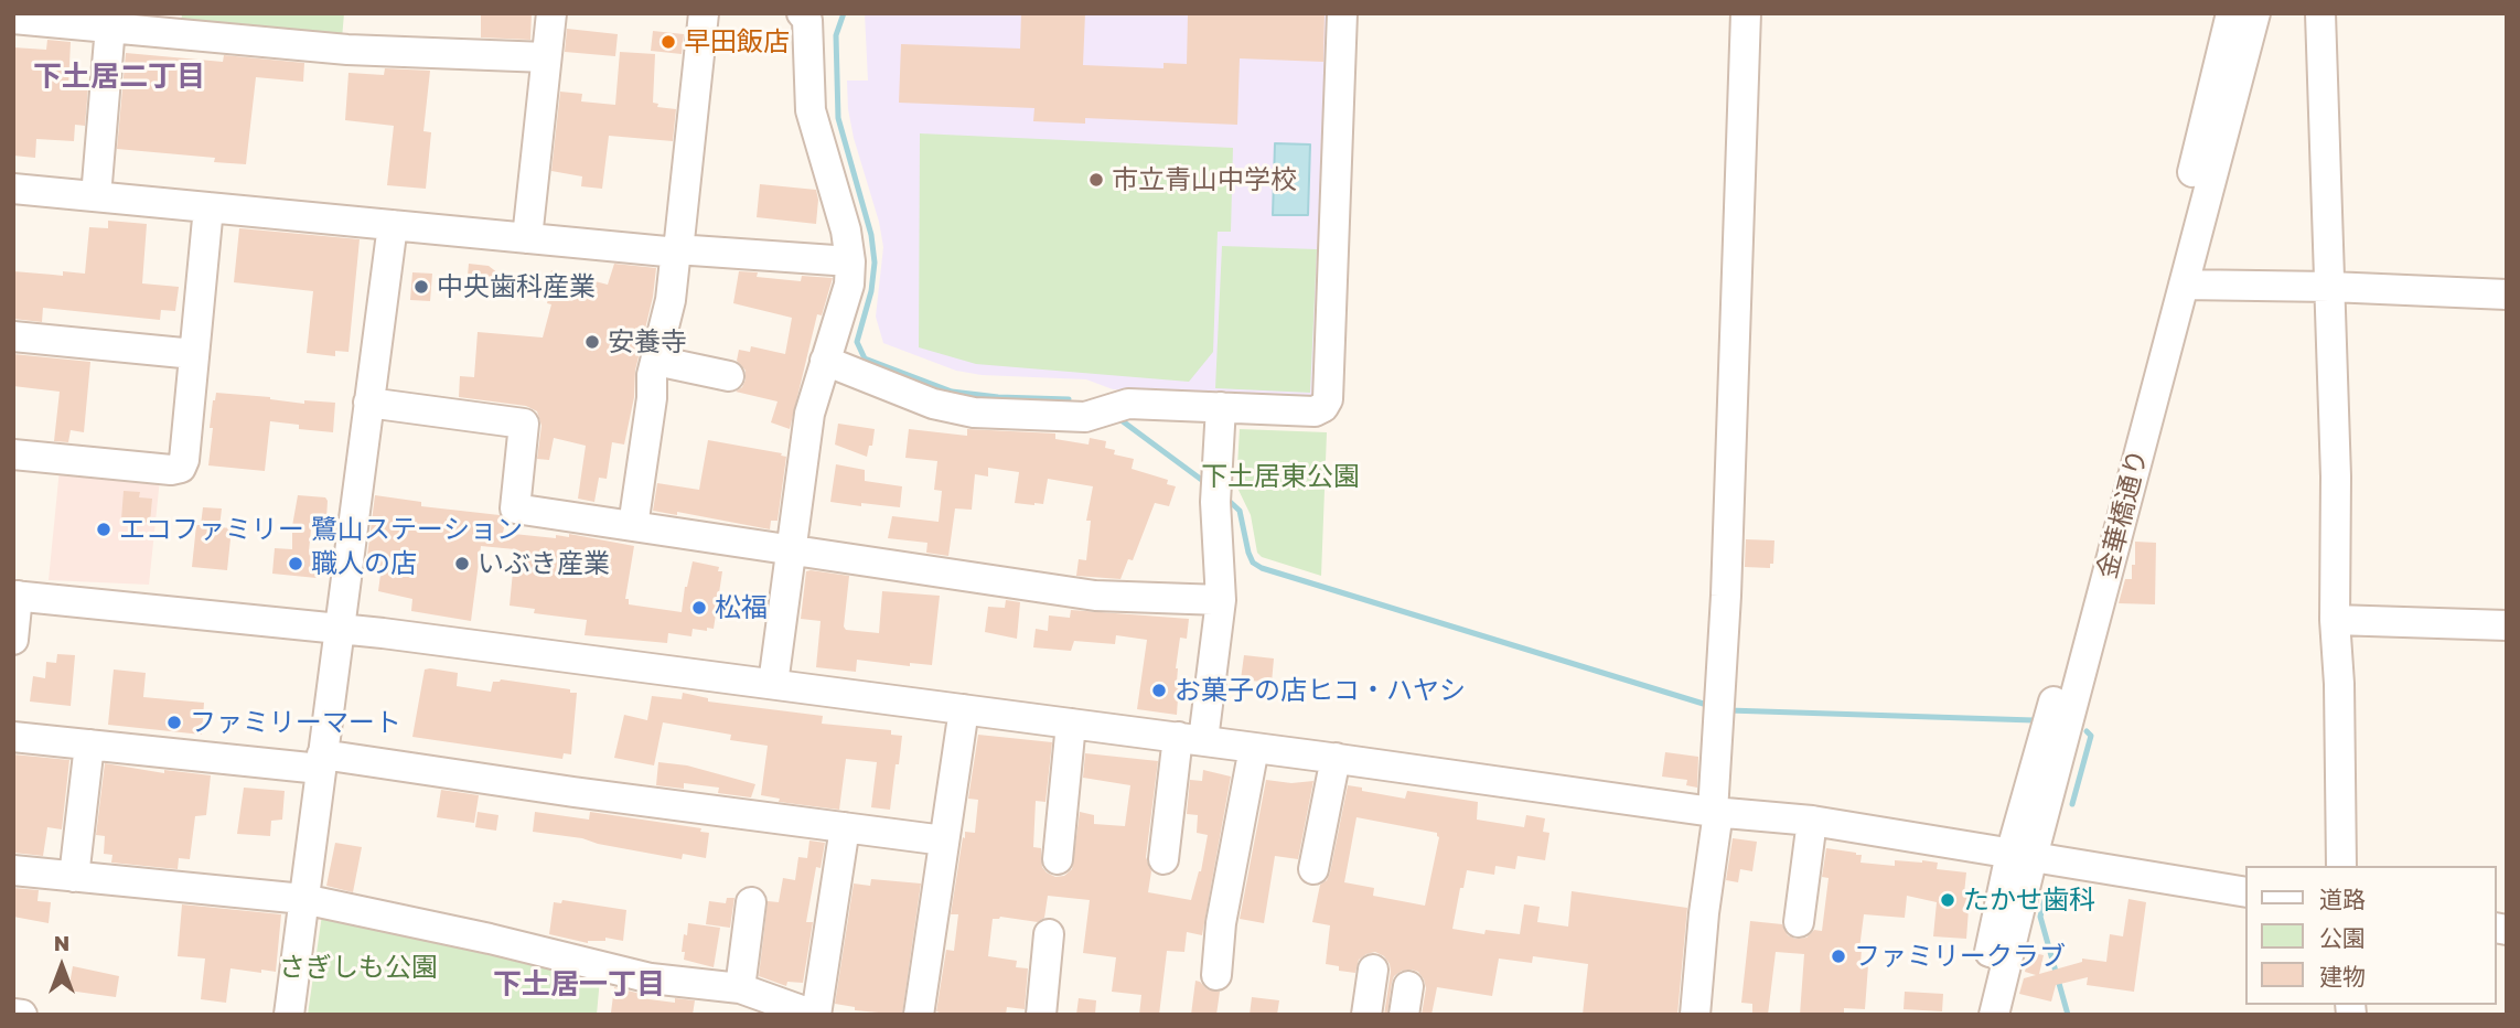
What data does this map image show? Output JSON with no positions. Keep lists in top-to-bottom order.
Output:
{
  "streets": {
    "street": ["金華橋通り"]
  },
  "districts": ["下土居二丁目", "下土居一丁目"],
  "parks": ["下土居東公園", "さぎしも公園"],
  "places": [
    "早田飯店",
    "市立青山中学校",
    "中央歯科産業",
    "安養寺",
    "エコファミリー 鷺山ステーション",
    "職人の店",
    "いぶき産業",
    "松福",
    "お菓子の店ヒコ・ハヤシ",
    "ファミリーマート",
    "たかせ歯科",
    "ファミリークラブ"
  ],
  "legend": ["道路", "公園", "建物"],
  "north": "top"
}
